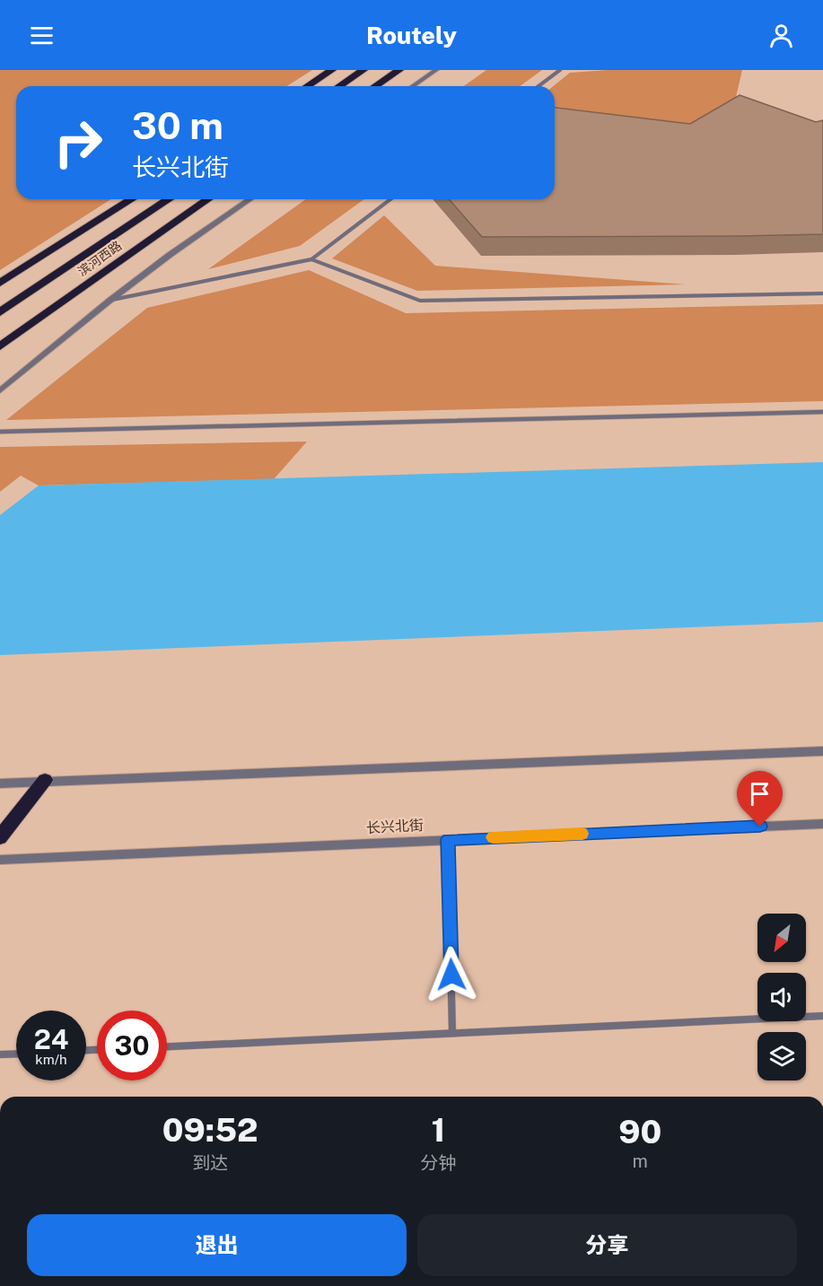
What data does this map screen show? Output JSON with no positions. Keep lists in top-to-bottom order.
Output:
{
  "streets": {
    "highway": ["滨河西路"],
    "street": ["长兴北街"]
  },
  "north": "bottom left",
  "page": {
    "header": "Routely",
    "turn": ["30 m", "长兴北街"],
    "speed": "24 km/h",
    "limit": "30",
    "eta": [
      "09:52",
      "到达",
      "1",
      "分钟",
      "90",
      "m"
    ],
    "buttons": ["退出", "分享"]
  }
}
